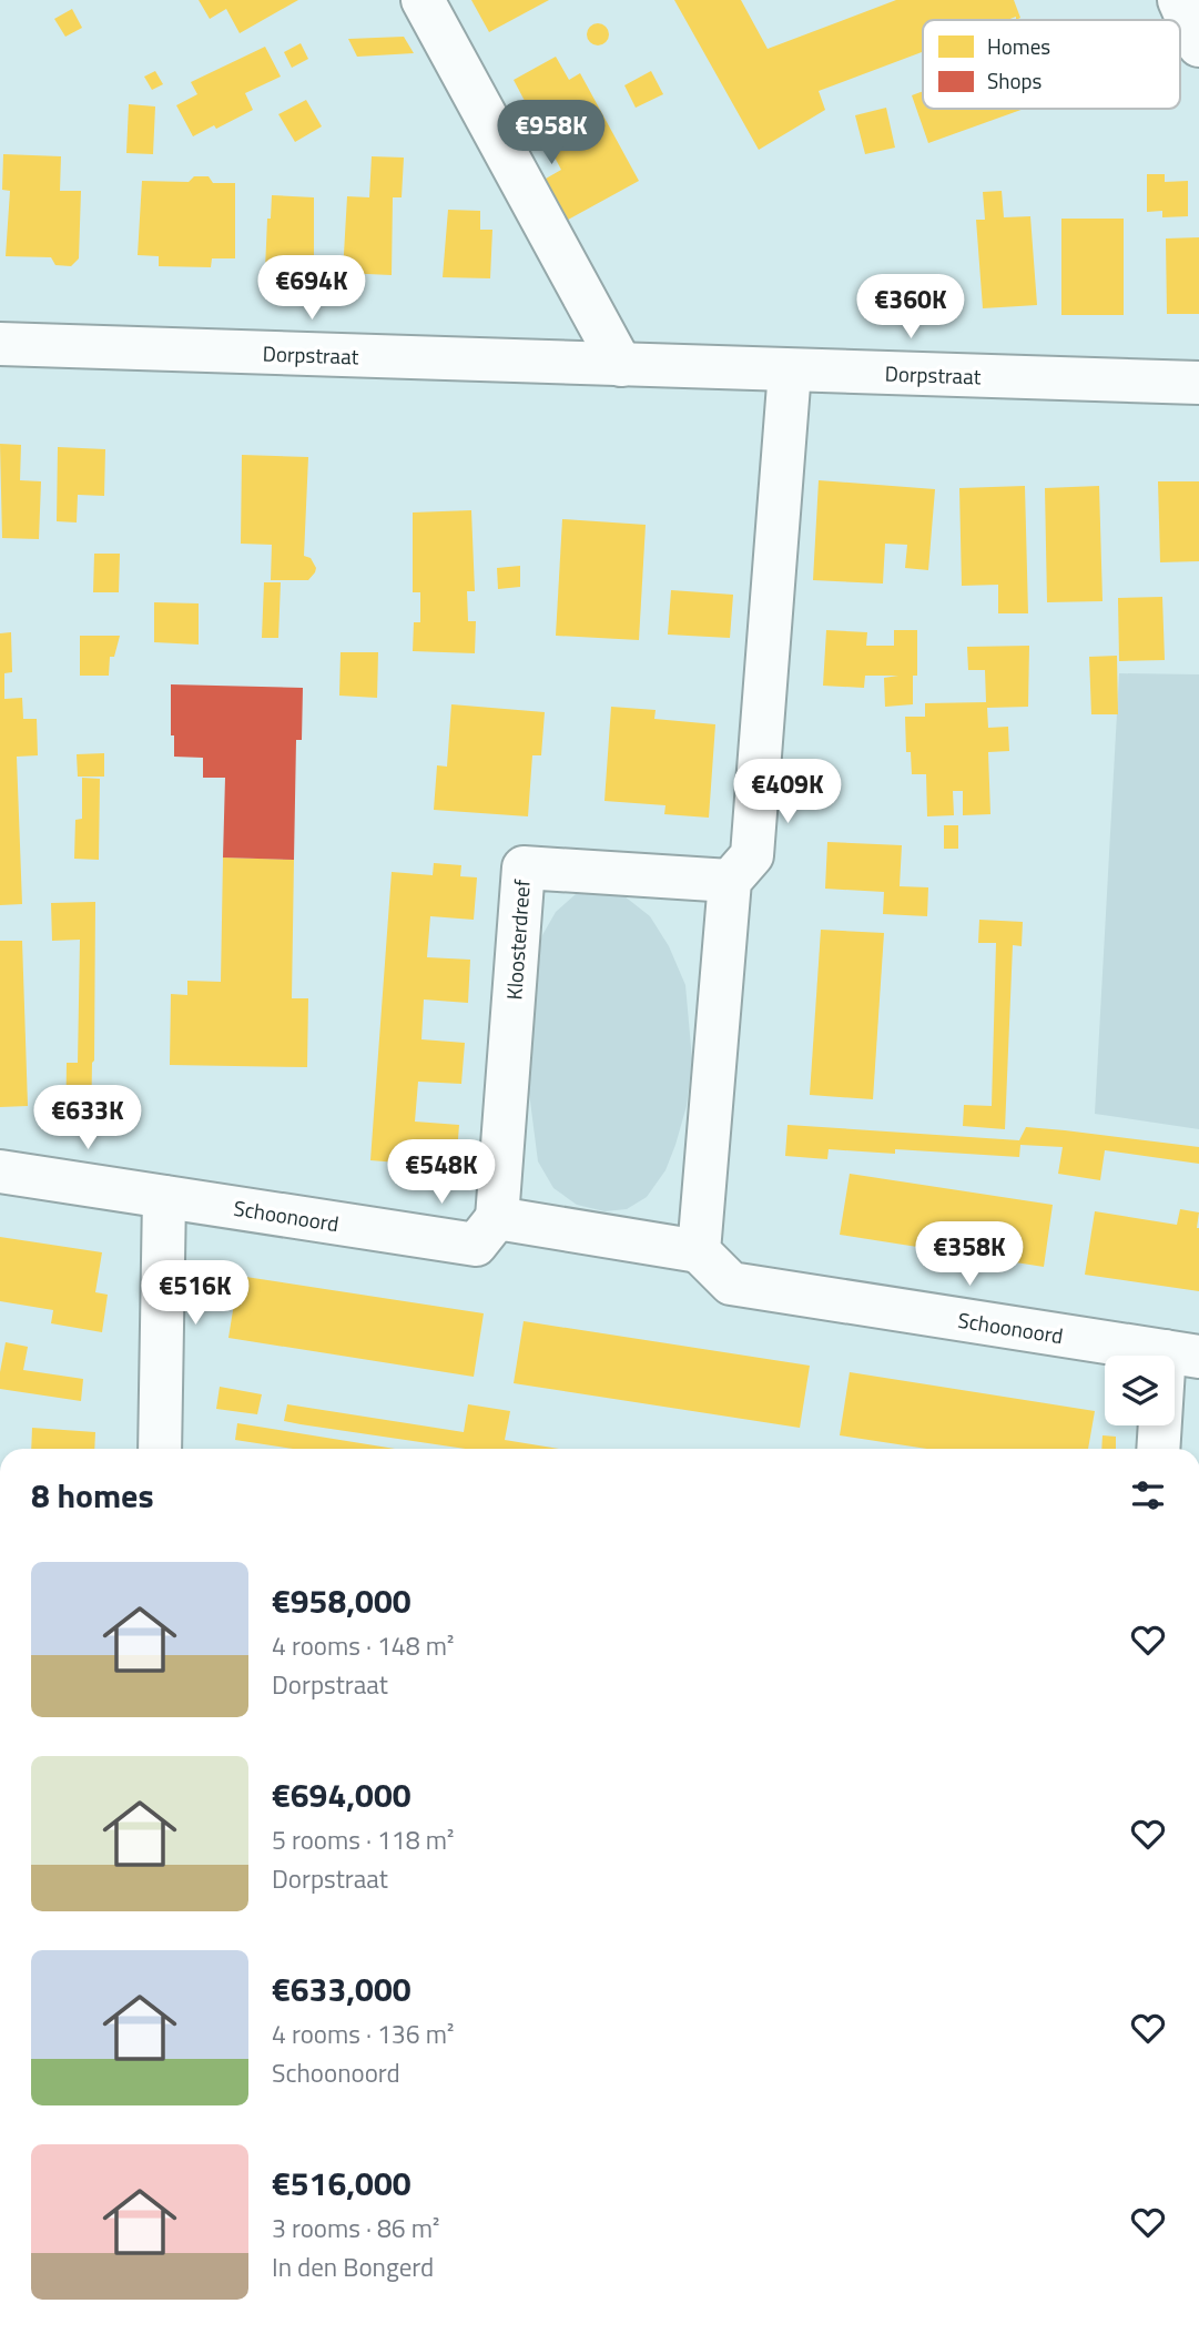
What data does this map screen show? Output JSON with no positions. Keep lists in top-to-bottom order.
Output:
{
  "streets": {
    "street": ["Dorpstraat", "Kloosterdreef", "Schoonoord"]
  },
  "crossings": [
    ["Kloosterdreef", "Schoonoord"]
  ],
  "legend": ["Homes", "Shops"],
  "page": {
    "price": [
      "€958K",
      "€694K",
      "€360K",
      "€409K",
      "€633K",
      "€548K",
      "€358K",
      "€516K"
    ],
    "heading": "8 homes",
    "list": [
      {
        "name": "€958,000",
        "note": "4 rooms · 148 m² · Dorpstraat"
      },
      {
        "name": "€694,000",
        "note": "5 rooms · 118 m² · Dorpstraat"
      },
      {
        "name": "€633,000",
        "note": "4 rooms · 136 m² · Schoonoord"
      },
      {
        "name": "€516,000",
        "note": "3 rooms · 86 m² · In den Bongerd"
      }
    ]
  }
}
